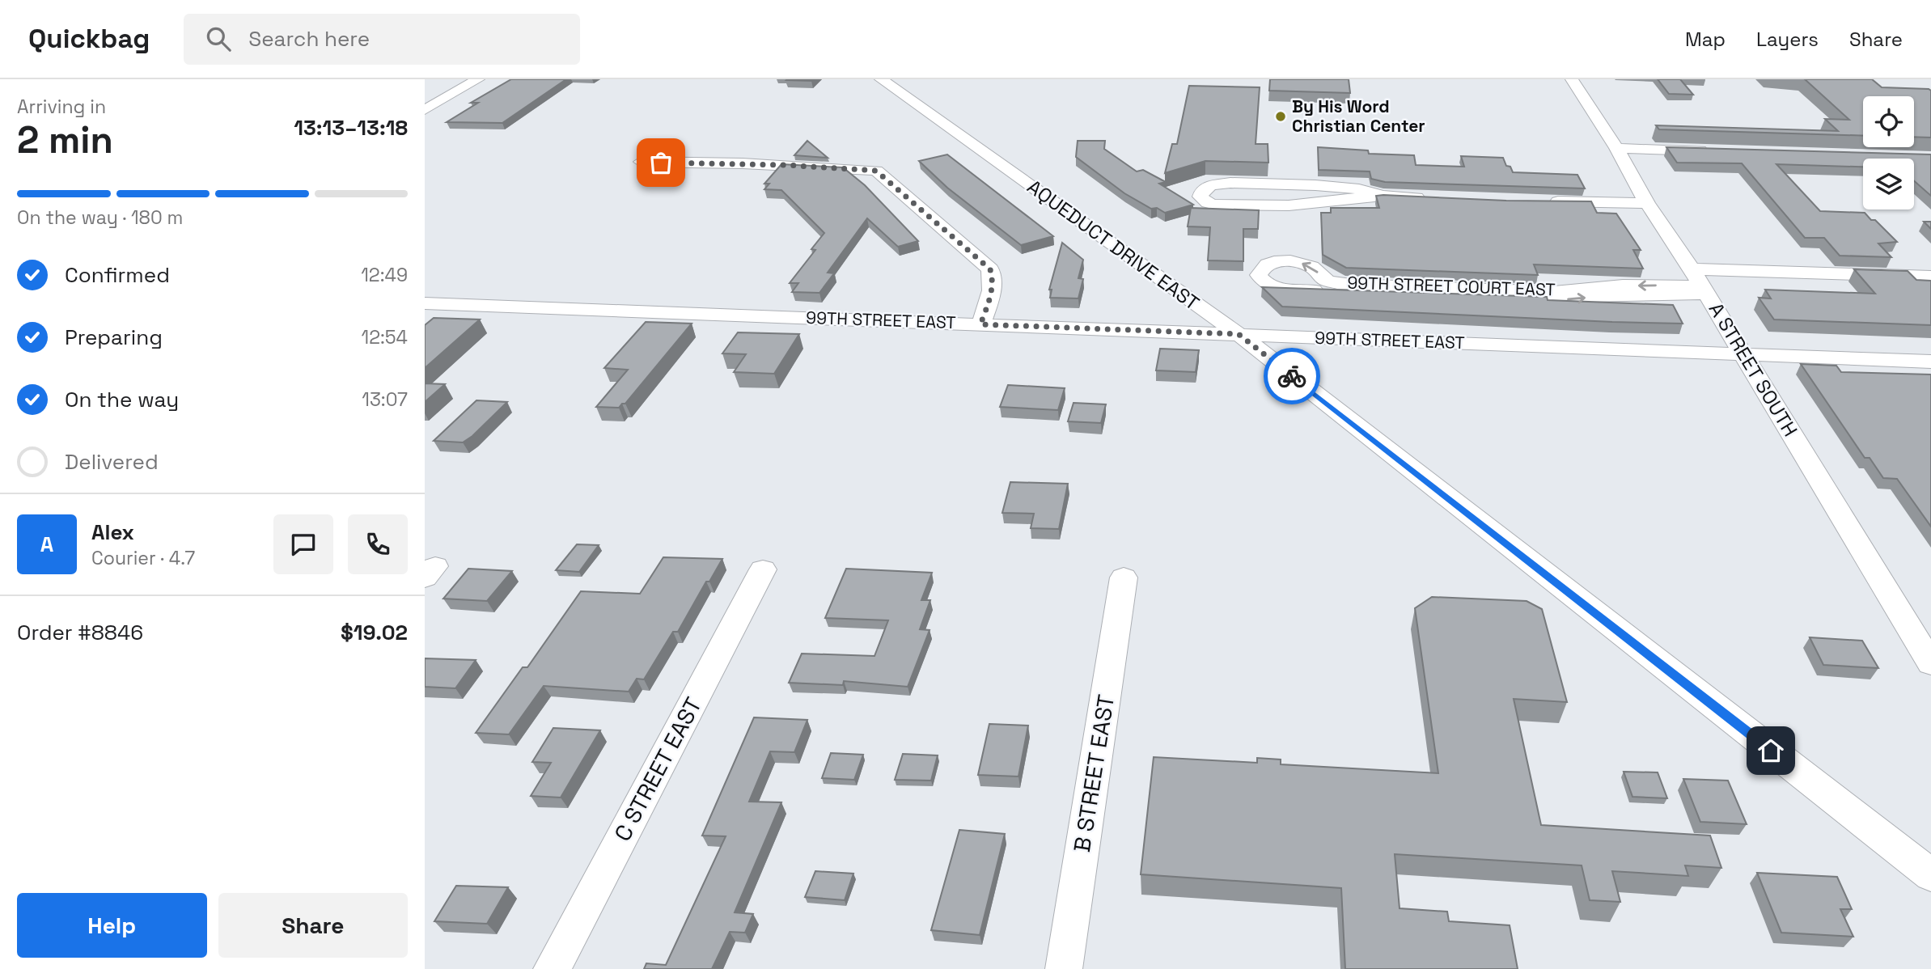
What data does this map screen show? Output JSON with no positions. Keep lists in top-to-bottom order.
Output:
{
  "streets": {
    "street": [
      "AQUEDUCT DRIVE EAST",
      "99TH STREET COURT EAST",
      "99TH STREET EAST",
      "A STREET SOUTH",
      "C STREET EAST",
      "B STREET EAST"
    ]
  },
  "crossings": [
    ["AQUEDUCT DRIVE EAST", "99TH STREET EAST"],
    ["99TH STREET COURT EAST", "A STREET SOUTH"],
    ["99TH STREET EAST", "A STREET SOUTH"]
  ],
  "places": ["By His Word Christian Center"],
  "page": {
    "header": "Quickbag",
    "search": "Search here",
    "nav": ["Map", "Layers", "Share"],
    "heading": ["2 min", "Arriving in", "13:13–13:18"],
    "panel": [
      "Alex",
      "Courier · 4.7",
      "Order #8846",
      "$19.02"
    ],
    "bar": "On the way · 180 m",
    "list": [
      ["Confirmed", "12:49"],
      ["Preparing", "12:54"],
      ["On the way", "13:07"],
      "Delivered"
    ],
    "round": "A",
    "buttons": ["Help", "Share"]
  }
}
